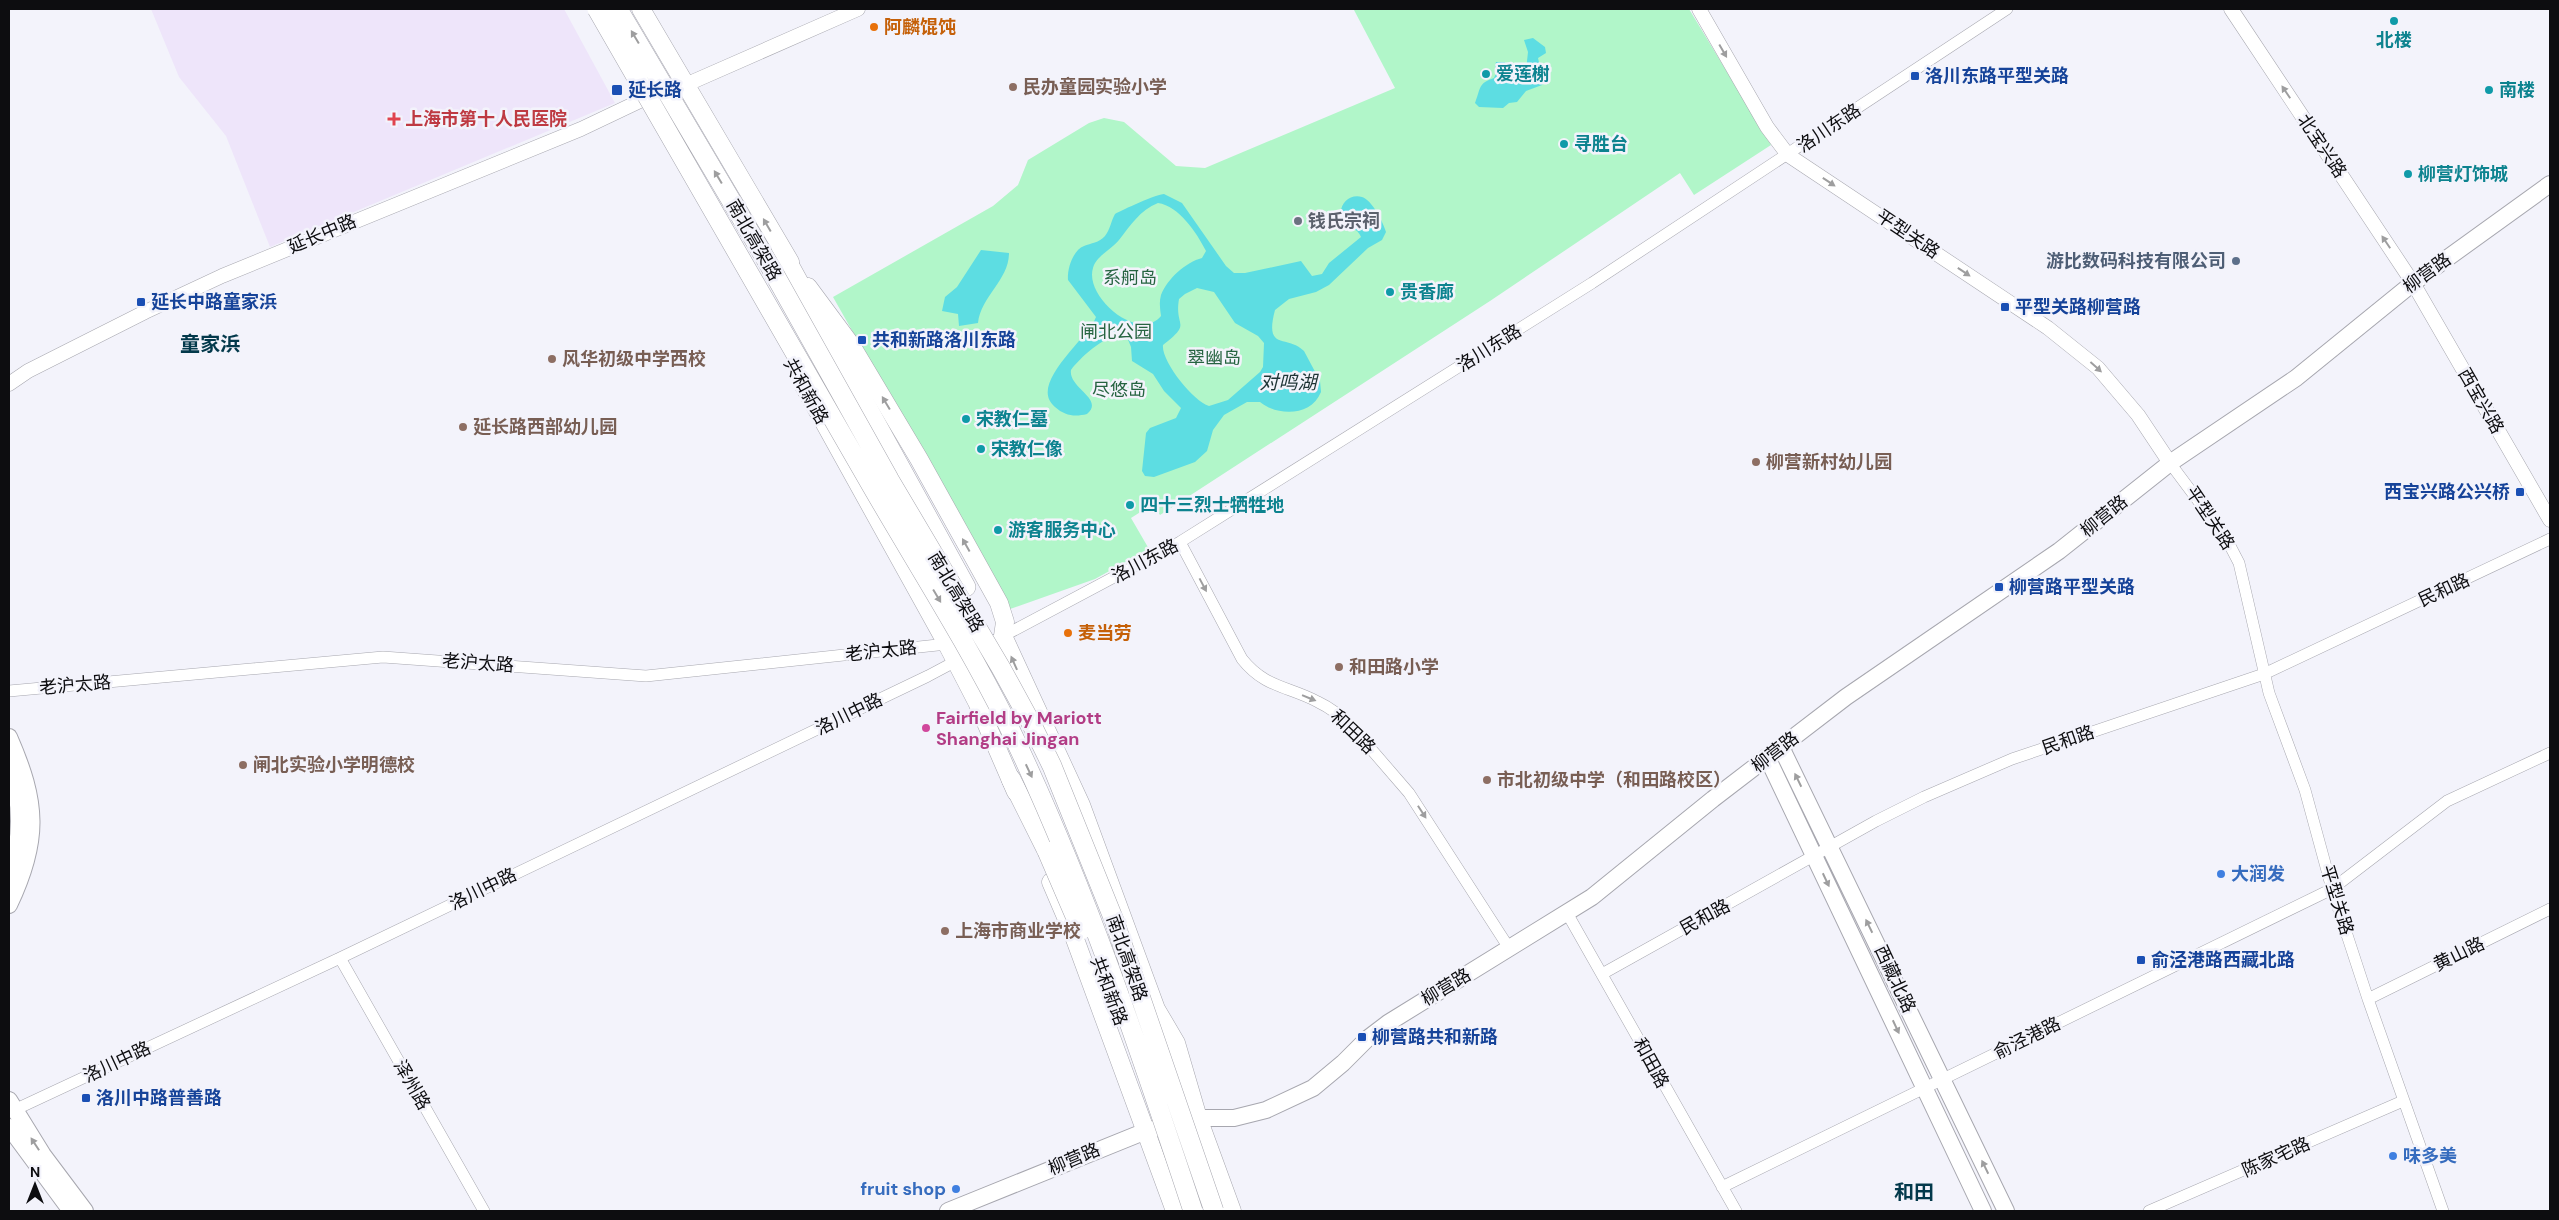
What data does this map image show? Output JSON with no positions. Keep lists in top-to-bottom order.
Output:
{
  "streets": {
    "highway": ["南北高架路"],
    "main road": ["柳营路", "共和新路", "西藏北路"],
    "street": [
      "洛川东路",
      "北宝兴路",
      "延长中路",
      "平型关路",
      "西宝兴路",
      "民和路",
      "老沪太路",
      "洛川中路",
      "和田路",
      "黄山路",
      "俞泾港路",
      "泽州路",
      "陈家宅路"
    ]
  },
  "crossings": [
    ["洛川东路", "平型关路"],
    ["洛川东路", "共和新路"],
    ["洛川东路", "洛川中路"],
    ["洛川东路", "和田路"],
    ["北宝兴路", "柳营路"],
    ["北宝兴路", "西宝兴路"],
    ["延长中路", "共和新路"],
    ["平型关路", "柳营路"],
    ["平型关路", "民和路"],
    ["平型关路", "黄山路"],
    ["平型关路", "俞泾港路"],
    ["平型关路", "陈家宅路"],
    ["南北高架路", "共和新路"],
    ["柳营路", "共和新路"],
    ["柳营路", "西宝兴路"],
    ["柳营路", "和田路"],
    ["柳营路", "西藏北路"],
    ["共和新路", "老沪太路"],
    ["共和新路", "洛川中路"],
    ["民和路", "和田路"],
    ["民和路", "西藏北路"],
    ["洛川中路", "泽州路"],
    ["和田路", "俞泾港路"],
    ["西藏北路", "俞泾港路"]
  ],
  "one_way": ["北宝兴路", "平型关路", "和田路"],
  "districts": ["童家浜", "和田"],
  "water": ["对鸣湖"],
  "parks": [
    "系舸岛",
    "闸北公园",
    "翠幽岛",
    "尽悠岛"
  ],
  "places": {
    "other": [
      "北楼",
      "阿麟馄饨",
      "爱莲榭",
      "民办童园实验小学",
      "南楼",
      "寻胜台",
      "柳营灯饰城",
      "钱氏宗祠",
      "游比数码科技有限公司",
      "贵香廊",
      "风华初级中学西校",
      "宋教仁墓",
      "延长路西部幼儿园",
      "宋教仁像",
      "柳营新村幼儿园",
      "四十三烈士牺牲地",
      "游客服务中心",
      "麦当劳",
      "和田路小学",
      "Fairfield by Mariott Shanghai Jingan",
      "闸北实验小学明德校",
      "市北初级中学（和田路校区）",
      "大润发",
      "上海市商业学校",
      "味多美",
      "fruit shop"
    ],
    "transit": [
      "洛川东路平型关路",
      "延长路",
      "延长中路童家浜",
      "平型关路柳营路",
      "共和新路洛川东路",
      "西宝兴路公兴桥",
      "柳营路平型关路",
      "俞泾港路西藏北路",
      "柳营路共和新路",
      "洛川中路普善路"
    ],
    "health": ["上海市第十人民医院"]
  },
  "north": "top"
}
